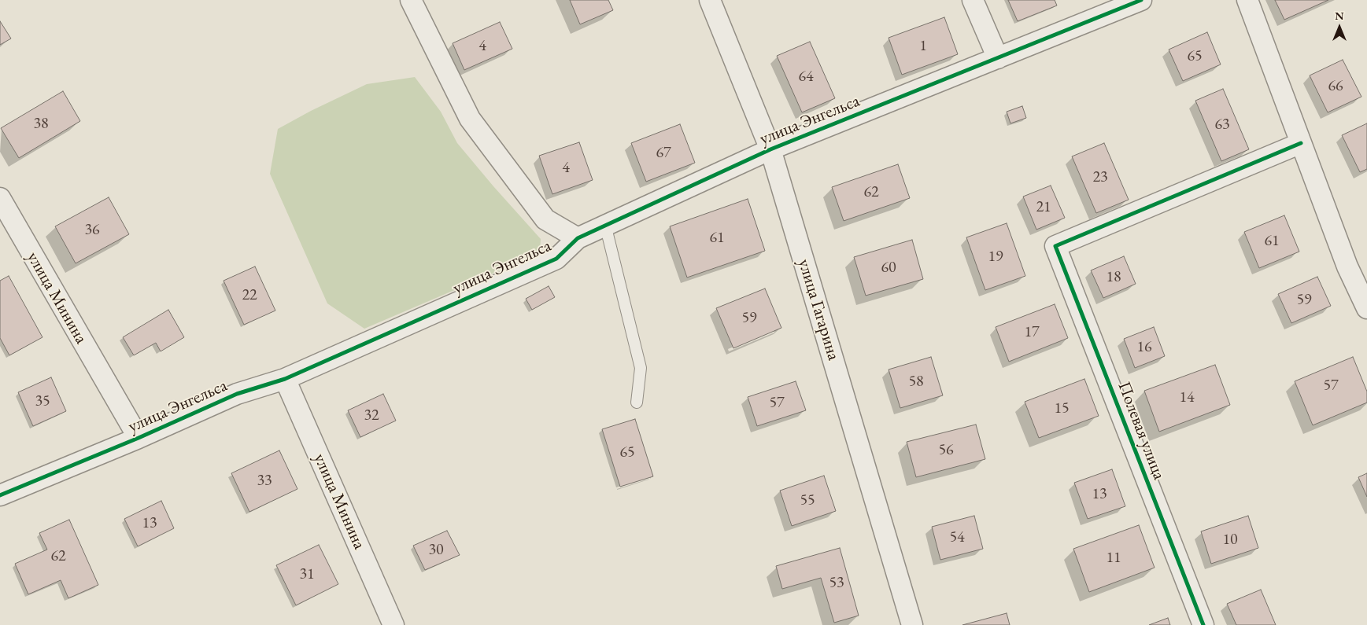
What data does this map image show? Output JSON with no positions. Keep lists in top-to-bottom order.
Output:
{
  "streets": {
    "street": [
      "улица Энгельса",
      "улица Минина",
      "улица Гагарина",
      "Полевая улица"
    ]
  },
  "crossings": [
    ["улица Энгельса", "улица Минина"],
    ["улица Энгельса", "улица Гагарина"]
  ],
  "house_numbers": [
    "4",
    "1",
    "65",
    "64",
    "66",
    "38",
    "63",
    "67",
    "4",
    "23",
    "62",
    "21",
    "36",
    "61",
    "61",
    "19",
    "60",
    "18",
    "22",
    "59",
    "59",
    "17",
    "16",
    "58",
    "57",
    "14",
    "35",
    "57",
    "15",
    "32",
    "56",
    "65",
    "33",
    "13",
    "55",
    "13",
    "54",
    "10",
    "30",
    "62",
    "11",
    "31",
    "53"
  ],
  "north": "top"
}
